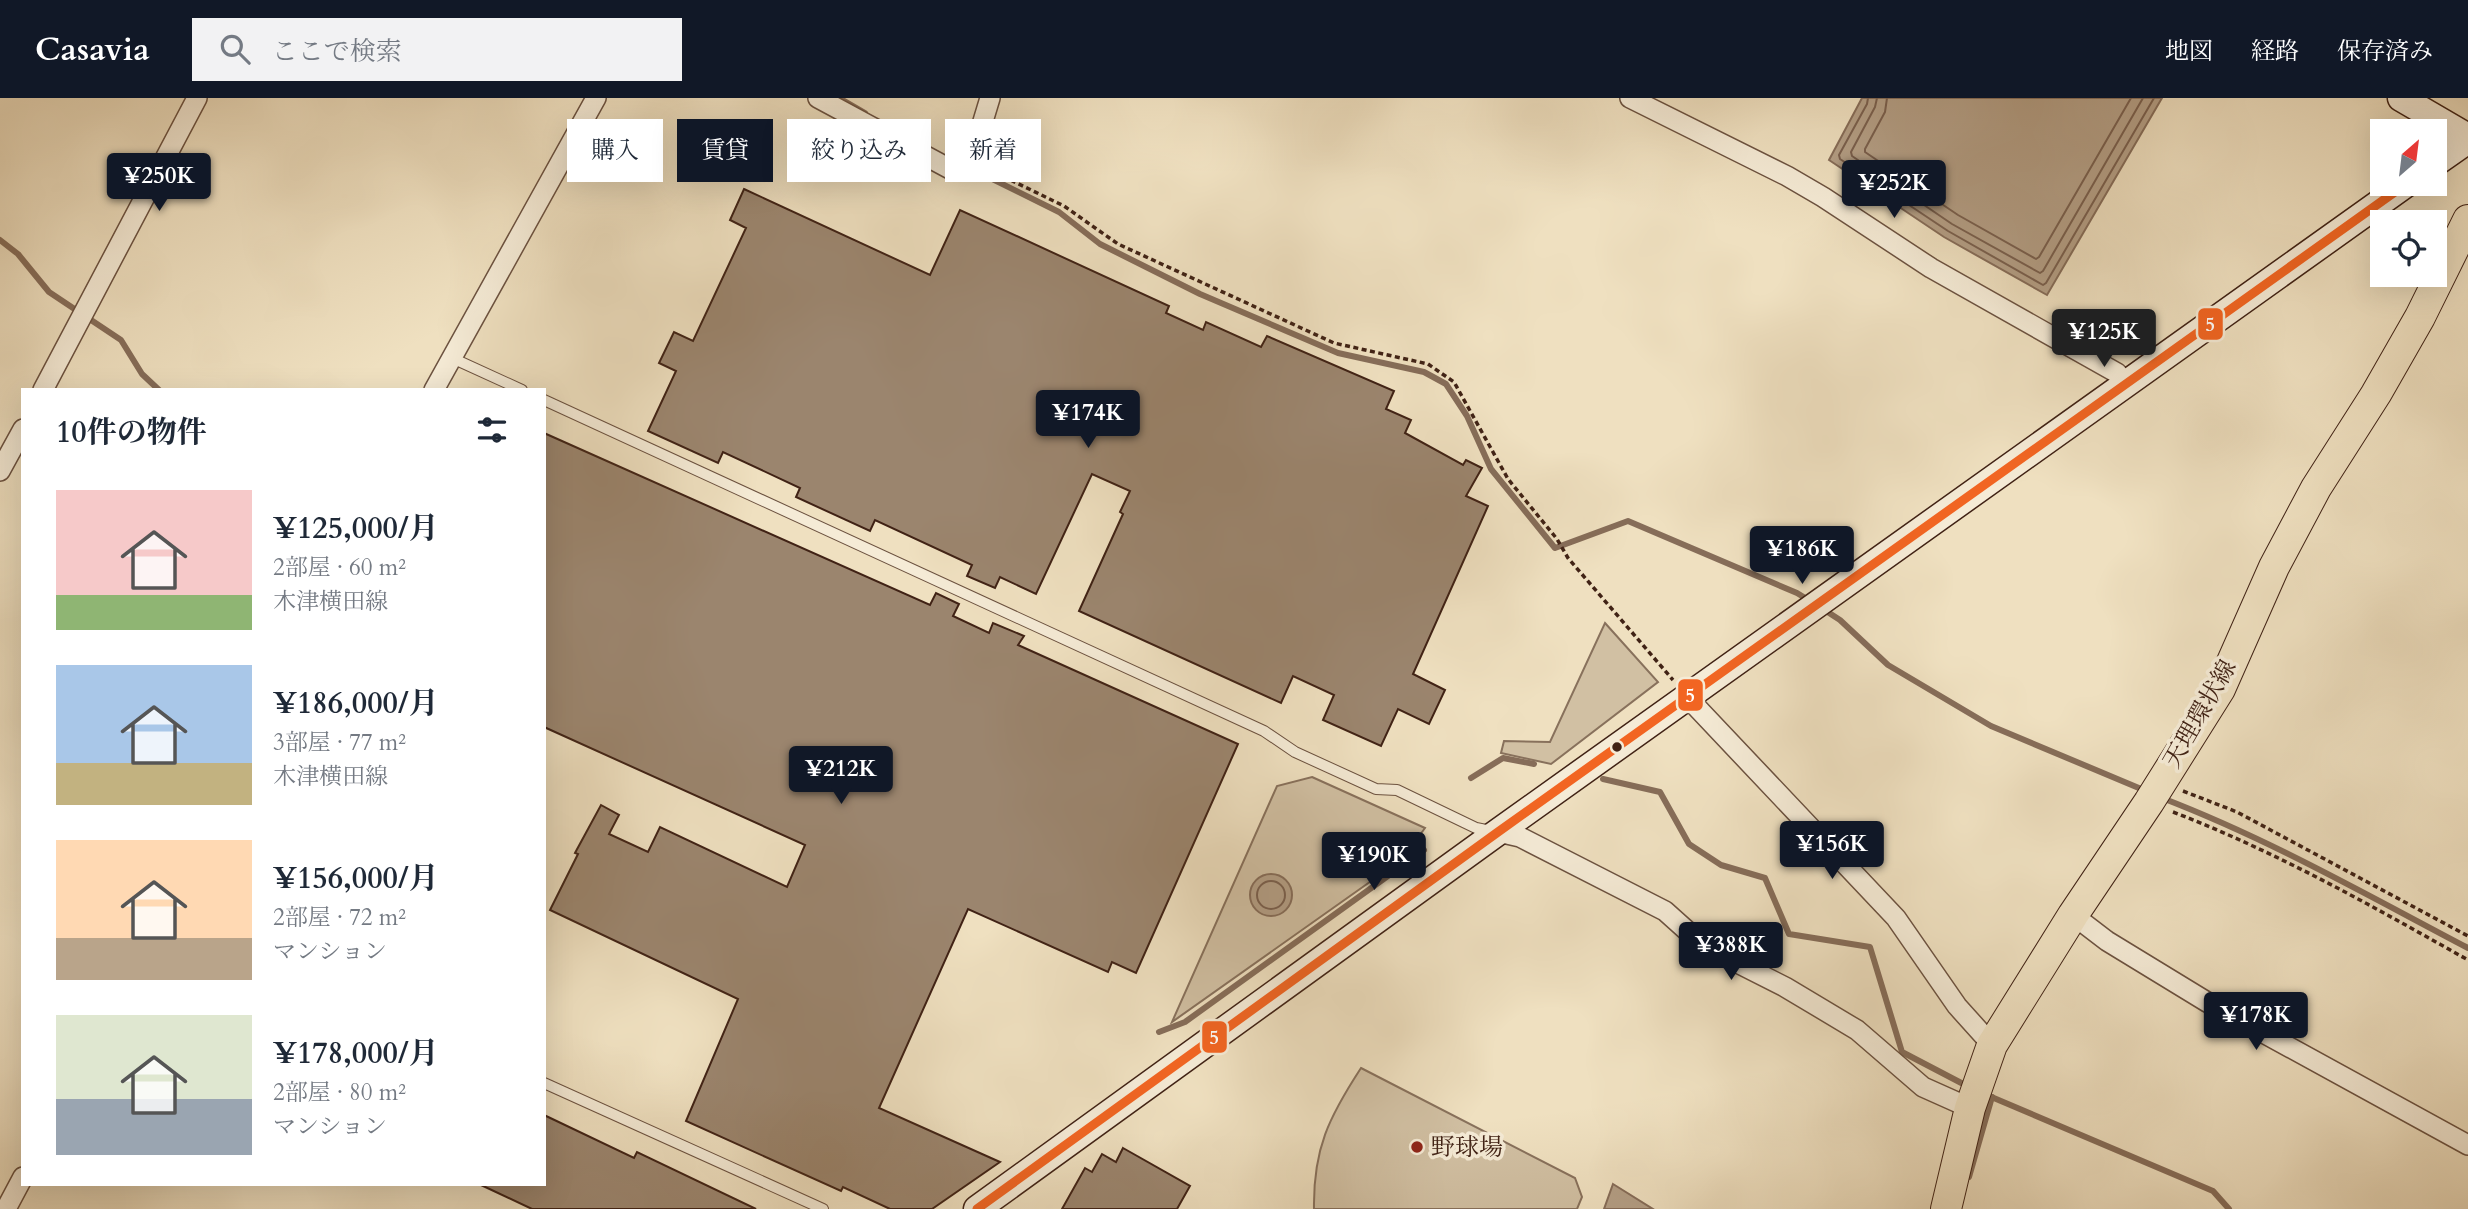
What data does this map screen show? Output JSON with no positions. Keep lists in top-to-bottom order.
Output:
{
  "streets": {
    "main road": ["天理環状線"]
  },
  "places": ["野球場"],
  "lines": ["transit line 5"],
  "north": "top right",
  "page": {
    "header": "Casavia",
    "search": "ここで検索",
    "nav": ["地図", "経路", "保存済み"],
    "chip": [
      "購入",
      "賃貸",
      "絞り込み",
      "新着"
    ],
    "price": [
      "¥250K",
      "¥252K",
      "¥125K",
      "¥174K",
      "¥186K",
      "¥212K",
      "¥156K",
      "¥190K",
      "¥388K",
      "¥178K"
    ],
    "heading": "10件の物件",
    "list": [
      {
        "name": "¥125,000/月",
        "note": "2部屋 · 60 m² · 木津横田線"
      },
      {
        "name": "¥186,000/月",
        "note": "3部屋 · 77 m² · 木津横田線"
      },
      {
        "name": "¥156,000/月",
        "note": "2部屋 · 72 m² · マンション"
      },
      {
        "name": "¥178,000/月",
        "note": "2部屋 · 80 m² · マンション"
      }
    ]
  }
}
